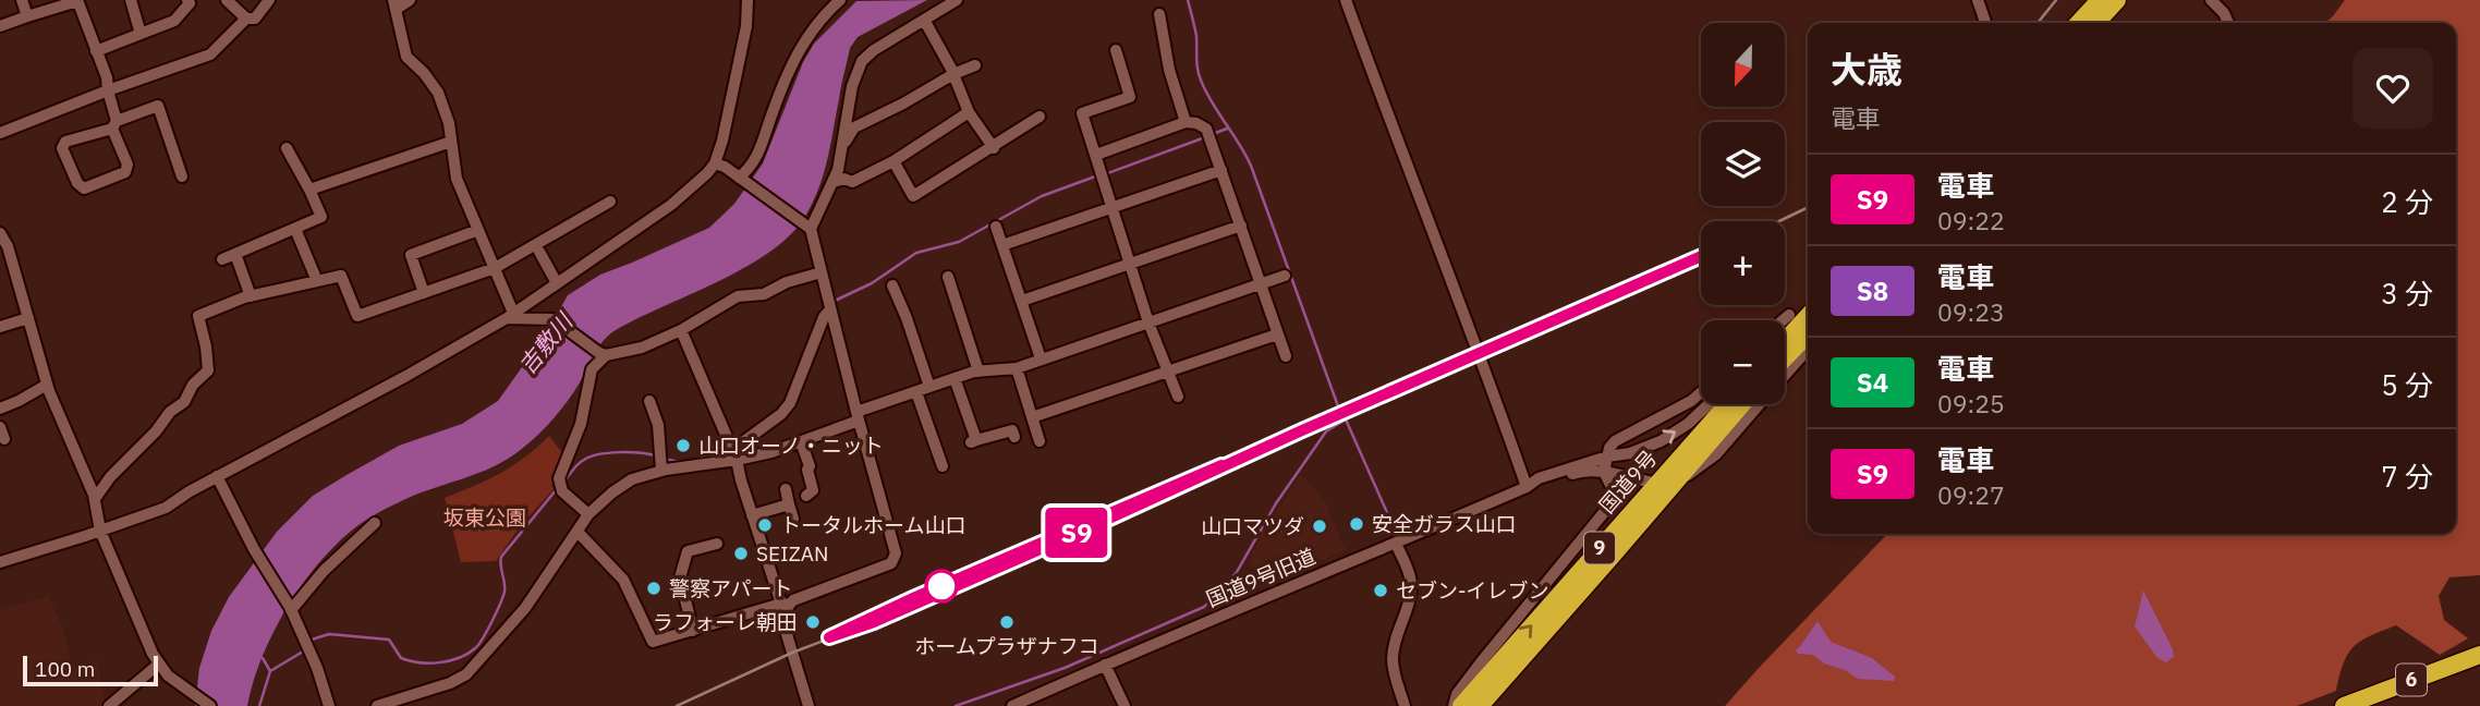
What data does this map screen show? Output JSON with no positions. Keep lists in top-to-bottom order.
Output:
{
  "streets": {
    "highway": ["国道9号", "9", "6"],
    "street": ["国道9号旧道"]
  },
  "water": ["吉敷川"],
  "parks": ["坂東公園"],
  "places": [
    "山口オーノ・ニット",
    "安全ガラス山口",
    "トータルホーム山口",
    "山口マツダ",
    "SEIZAN",
    "警察アパート",
    "セブン-イレブン",
    "ラフォーレ朝田",
    "ホームプラザナフコ"
  ],
  "scale_bar": "100 m",
  "north": "bottom",
  "page": {
    "on_map": "S9",
    "map_buttons": ["+", "−"],
    "heading": ["大歳", "電車"],
    "list": [
      {
        "mark": "S9",
        "name": "電車",
        "note": "09:22",
        "value": "2 分"
      },
      {
        "mark": "S8",
        "name": "電車",
        "note": "09:23",
        "value": "3 分"
      },
      {
        "mark": "S4",
        "name": "電車",
        "note": "09:25",
        "value": "5 分"
      },
      {
        "mark": "S9",
        "name": "電車",
        "note": "09:27",
        "value": "7 分"
      }
    ],
    "scale": "100 m"
  }
}
